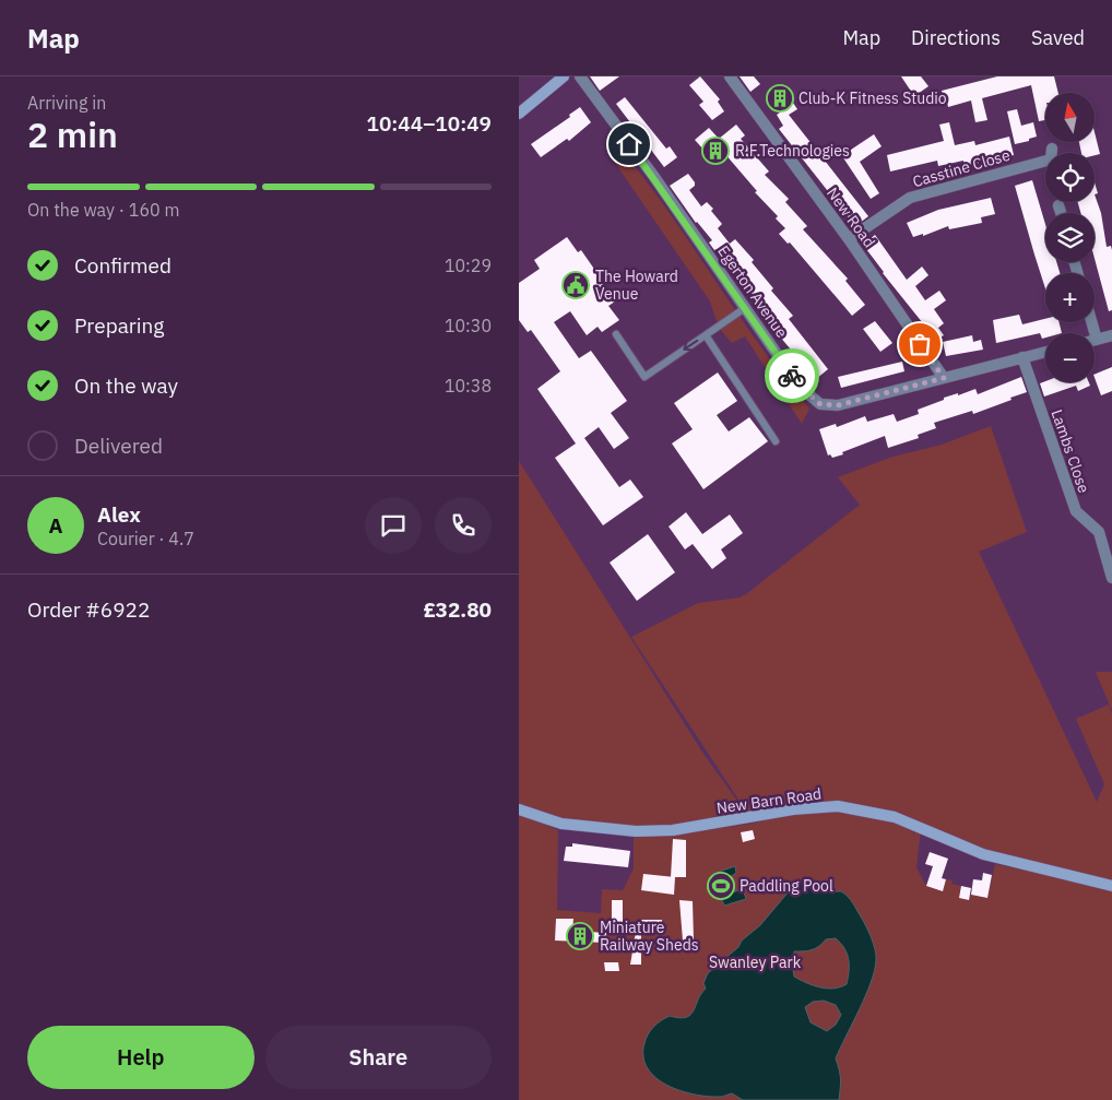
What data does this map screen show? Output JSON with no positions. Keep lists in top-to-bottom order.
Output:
{
  "streets": {
    "street": [
      "Casstine Close",
      "New Road",
      "Egerton Avenue",
      "Lambs Close",
      "New Barn Road"
    ]
  },
  "crossings": [
    ["Casstine Close", "New Road"],
    ["New Road", "Egerton Avenue"],
    ["Egerton Avenue", "Lambs Close"]
  ],
  "parks": ["Swanley Park"],
  "places": {
    "building": ["Club-K Fitness Studio", "R.F.Technologies", "Miniature Railway Sheds"],
    "public building": ["The Howard Venue"],
    "sports": ["Paddling Pool"]
  },
  "north": "top",
  "page": {
    "header": "Map",
    "nav": ["Map", "Directions", "Saved"],
    "heading": ["2 min", "Arriving in", "10:44–10:49"],
    "panel": [
      "Alex",
      "Courier · 4.7",
      "Order #6922",
      "£32.80"
    ],
    "map_buttons": ["+", "−"],
    "bar": "On the way · 160 m",
    "list": [
      ["Confirmed", "10:29"],
      ["Preparing", "10:30"],
      ["On the way", "10:38"],
      "Delivered"
    ],
    "round": "A",
    "buttons": ["Help", "Share"]
  }
}
